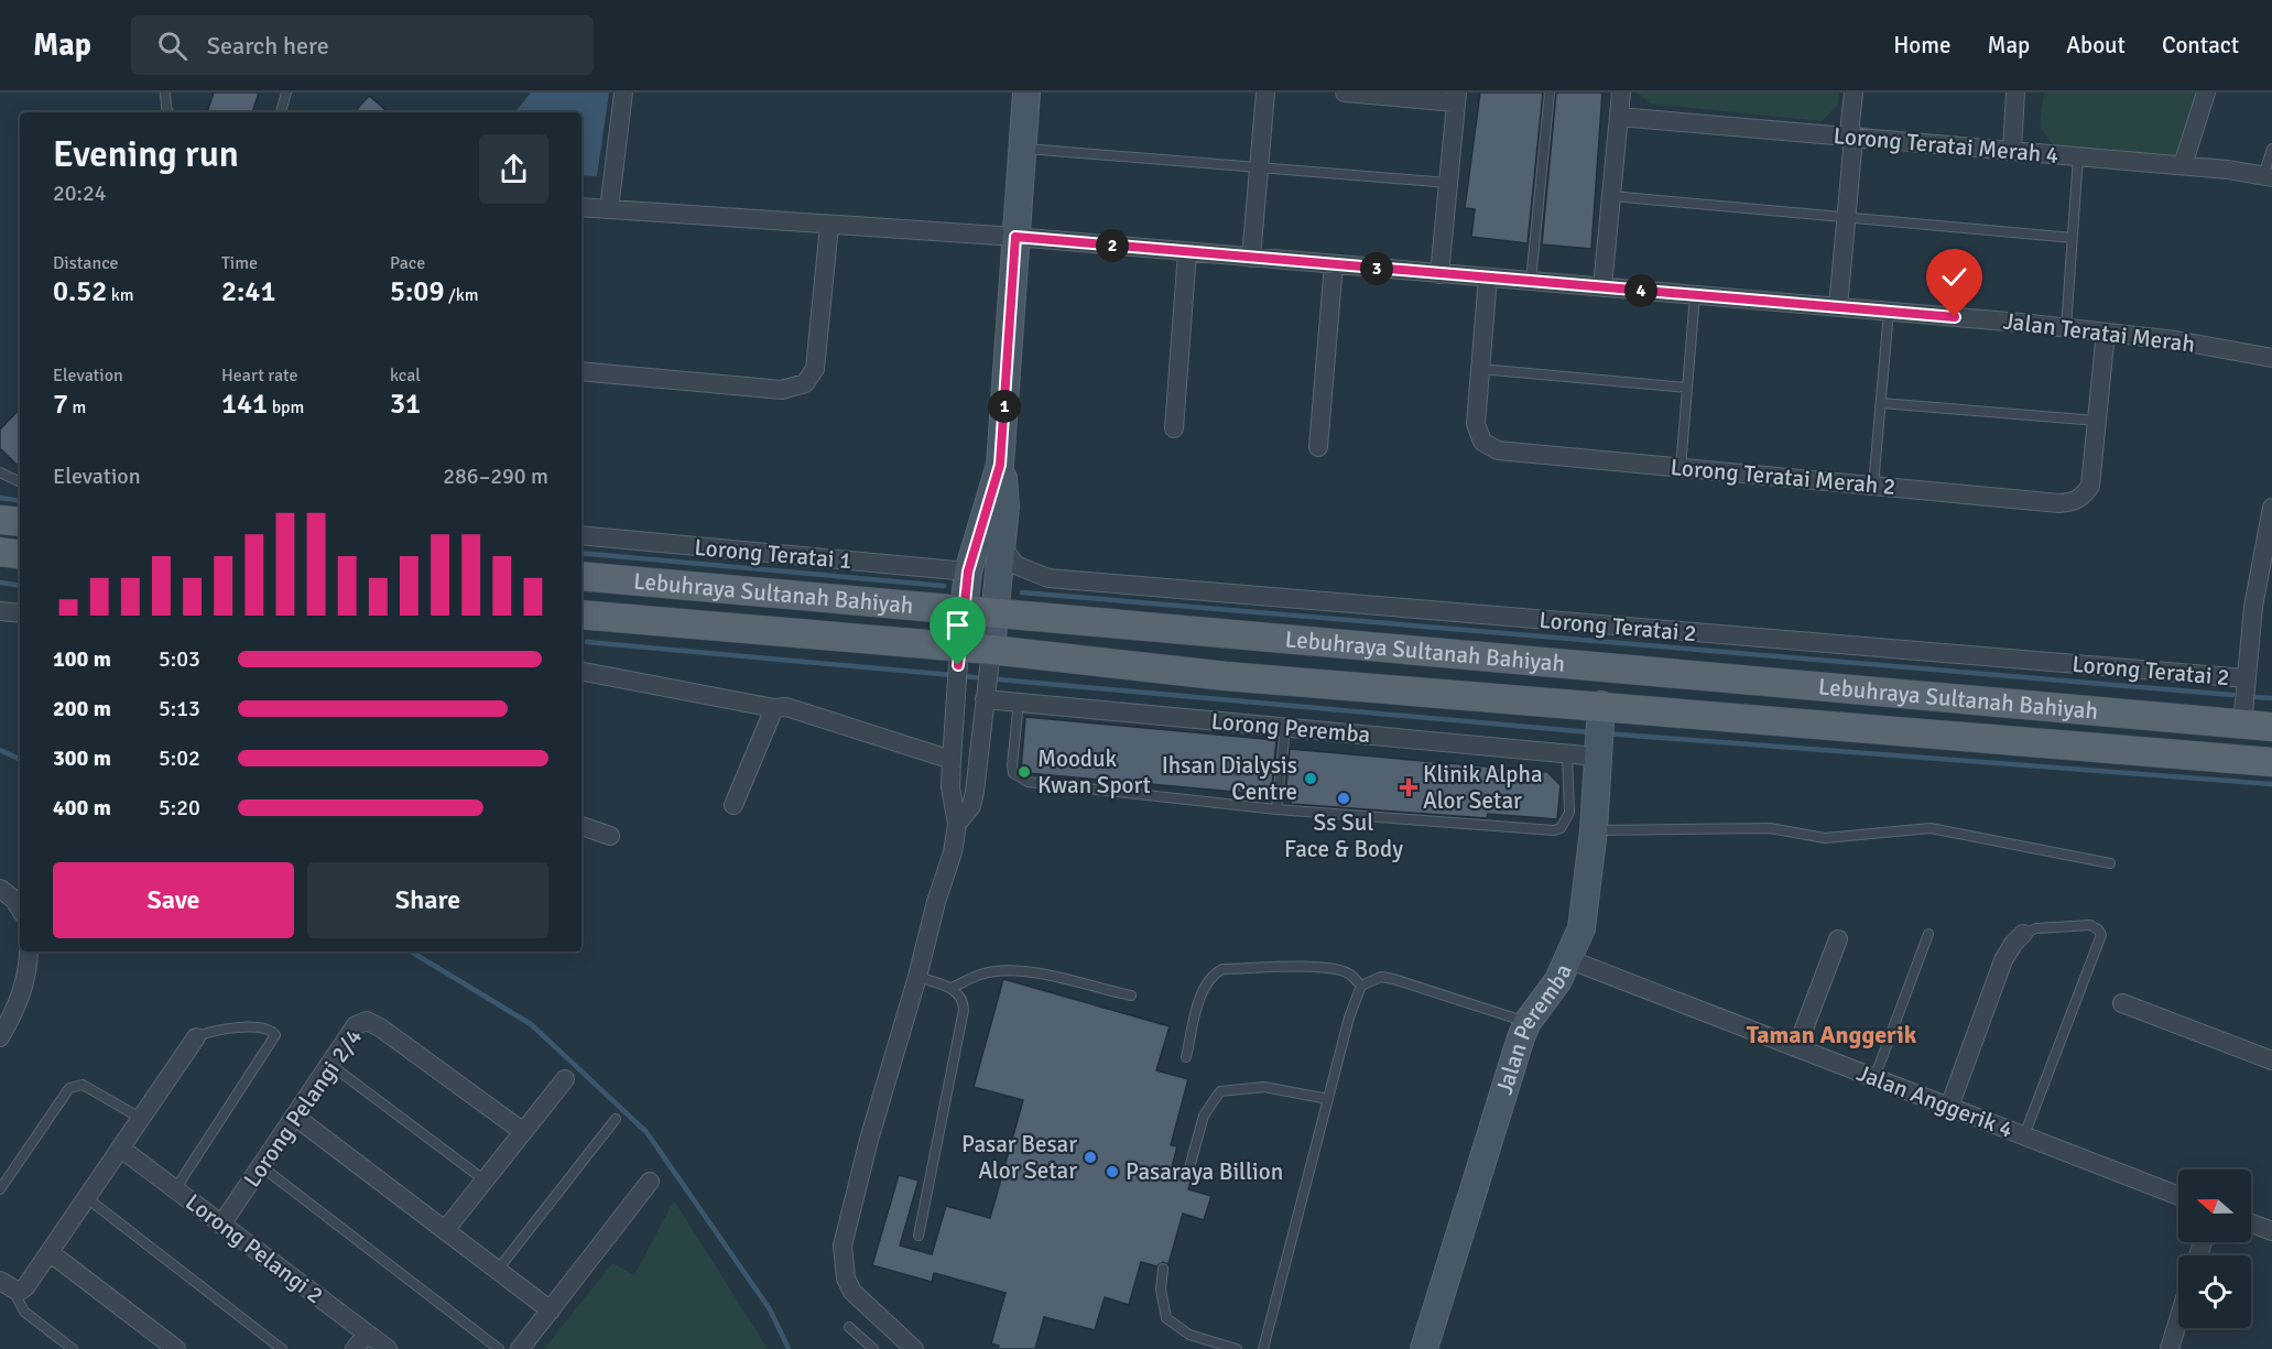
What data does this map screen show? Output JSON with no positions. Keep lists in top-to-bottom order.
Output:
{
  "streets": {
    "main road": ["Lebuhraya Sultanah Bahiyah"],
    "street": [
      "Lorong Teratai Merah 4",
      "Jalan Teratai Merah",
      "Lorong Teratai Merah 2",
      "Lorong Teratai 1",
      "Lorong Teratai 2",
      "Lorong Peremba",
      "Jalan Peremba",
      "Jalan Anggerik 4",
      "Lorong Pelangi 2/4",
      "Lorong Pelangi 2"
    ]
  },
  "crossings": [
    ["Jalan Teratai Merah", "Lorong Teratai Merah 2"],
    ["Lebuhraya Sultanah Bahiyah", "Lorong Peremba"],
    ["Lebuhraya Sultanah Bahiyah", "Jalan Peremba"],
    ["Lorong Peremba", "Jalan Peremba"],
    ["Jalan Peremba", "Jalan Anggerik 4"],
    ["Lorong Pelangi 2/4", "Lorong Pelangi 2"]
  ],
  "districts": ["Taman Anggerik"],
  "places": {
    "other": [
      "Mooduk Kwan Sport",
      "Ihsan Dialysis Centre",
      "Ss Sul Face & Body",
      "Pasar Besar Alor Setar",
      "Pasaraya Billion"
    ],
    "health": ["Klinik Alpha Alor Setar"]
  },
  "north": "left",
  "page": {
    "header": "Map",
    "search": "Search here",
    "nav": [
      "Home",
      "Map",
      "About",
      "Contact"
    ],
    "heading": ["Evening run", "20:24"],
    "stats": [
      ["Distance", "0.52 km"],
      ["Time", "2:41"],
      ["Pace", "5:09 /km"],
      ["Elevation", "7 m"],
      ["Heart rate", "141 bpm"],
      ["kcal", "31"]
    ],
    "pins": [
      "2",
      "3",
      "4",
      "1"
    ],
    "chart": ["Elevation", "286–290 m"],
    "list": [
      {
        "name": "100 m",
        "note": "5:03"
      },
      {
        "name": "200 m",
        "note": "5:13"
      },
      {
        "name": "300 m",
        "note": "5:02"
      },
      {
        "name": "400 m",
        "note": "5:20"
      }
    ],
    "buttons": ["Save", "Share"]
  }
}
